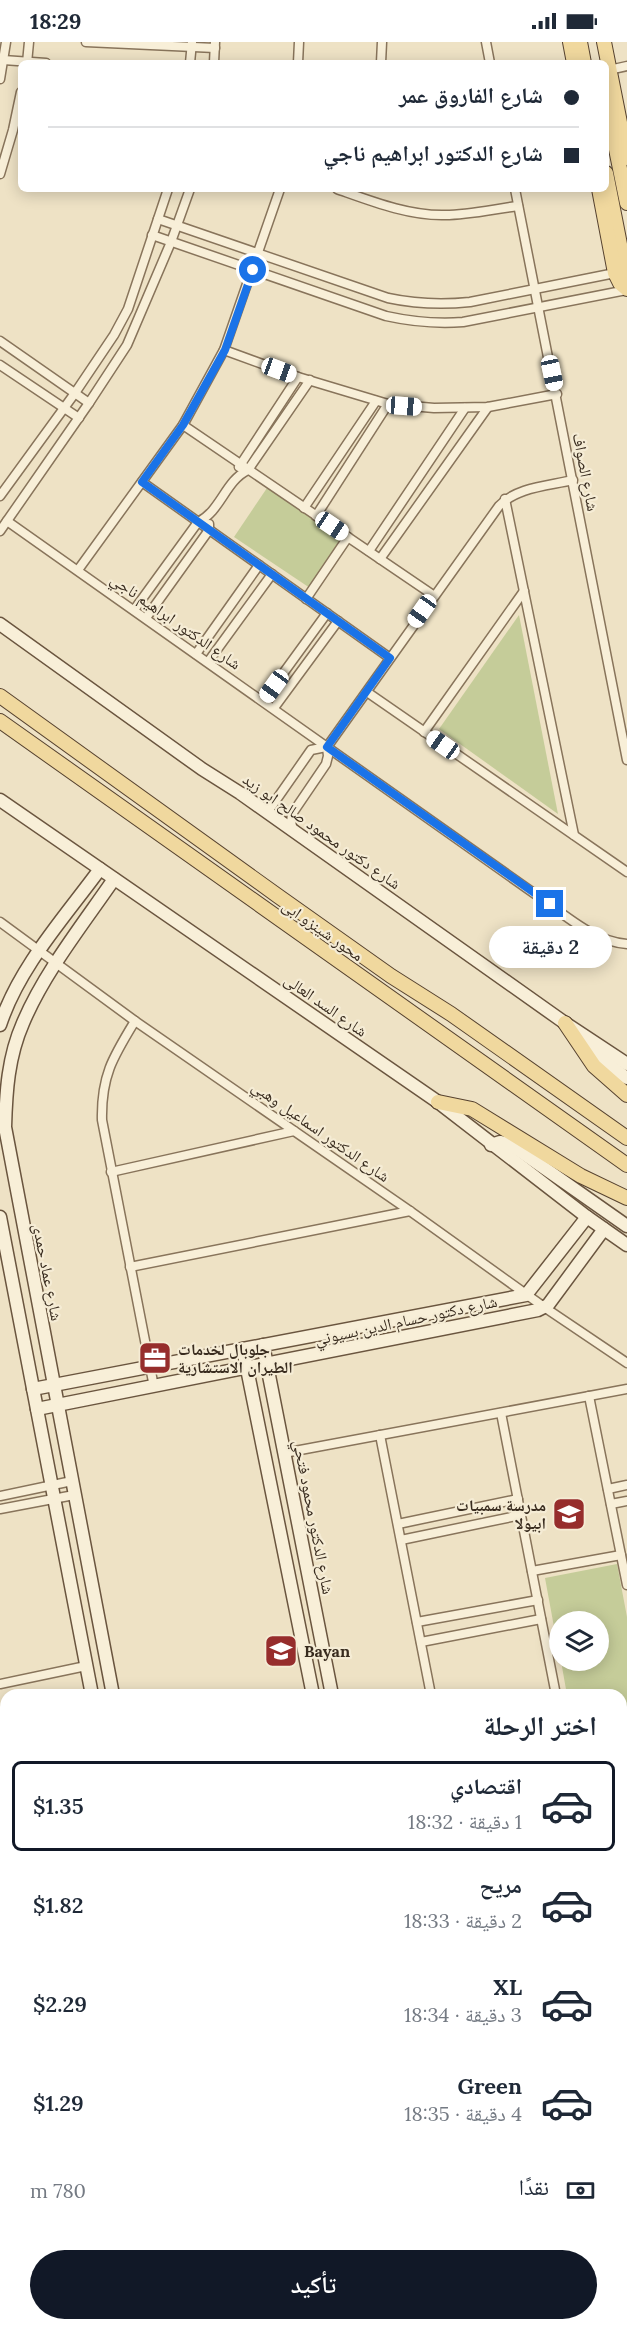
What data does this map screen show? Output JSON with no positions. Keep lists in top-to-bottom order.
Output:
{
  "streets": {
    "main road": ["محور شينزو ابى"],
    "street": [
      "شارع الصواف",
      "شارع الدكتور ابراهيم ناجي",
      "شارع دكتور محمود صالح ابو زيد",
      "شارع السد العالى",
      "شارع الدكتور اسماعيل وهبي",
      "شارع عماد حمدى",
      "شارع دكتور حسام الدين بسيوني",
      "شارع الدكتور محمود فتحي"
    ]
  },
  "crossings": [
    ["شارع السد العالى", "شارع عماد حمدى"],
    ["شارع الدكتور اسماعيل وهبي", "شارع عماد حمدى"],
    ["شارع الدكتور اسماعيل وهبي", "شارع دكتور حسام الدين بسيوني"],
    ["شارع عماد حمدى", "شارع دكتور حسام الدين بسيوني"],
    ["شارع دكتور حسام الدين بسيوني", "شارع الدكتور محمود فتحي"]
  ],
  "places": {
    "office": ["جلوبال لخدمات الطيران الاستشارية"],
    "school or university": ["مدرسة سمبيات ابيولا", "Bayan"]
  },
  "page": {
    "status": "18:29",
    "banner": ["شارع الفاروق عمر", "شارع الدكتور ابراهيم ناجي"],
    "bubble": "2 دقيقة",
    "heading": "اختر الرحلة",
    "list": [
      {
        "name": "اقتصادي",
        "note": "1 دقيقة · 18:32",
        "value": "$1.35"
      },
      {
        "name": "مريح",
        "note": "2 دقيقة · 18:33",
        "value": "$1.82"
      },
      {
        "name": "XL",
        "note": "3 دقيقة · 18:34",
        "value": "$2.29"
      },
      {
        "name": "Green",
        "note": "4 دقيقة · 18:35",
        "value": "$1.29"
      }
    ],
    "pay": ["نقدًا", "780 m"],
    "buttons": "تأكيد"
  }
}
